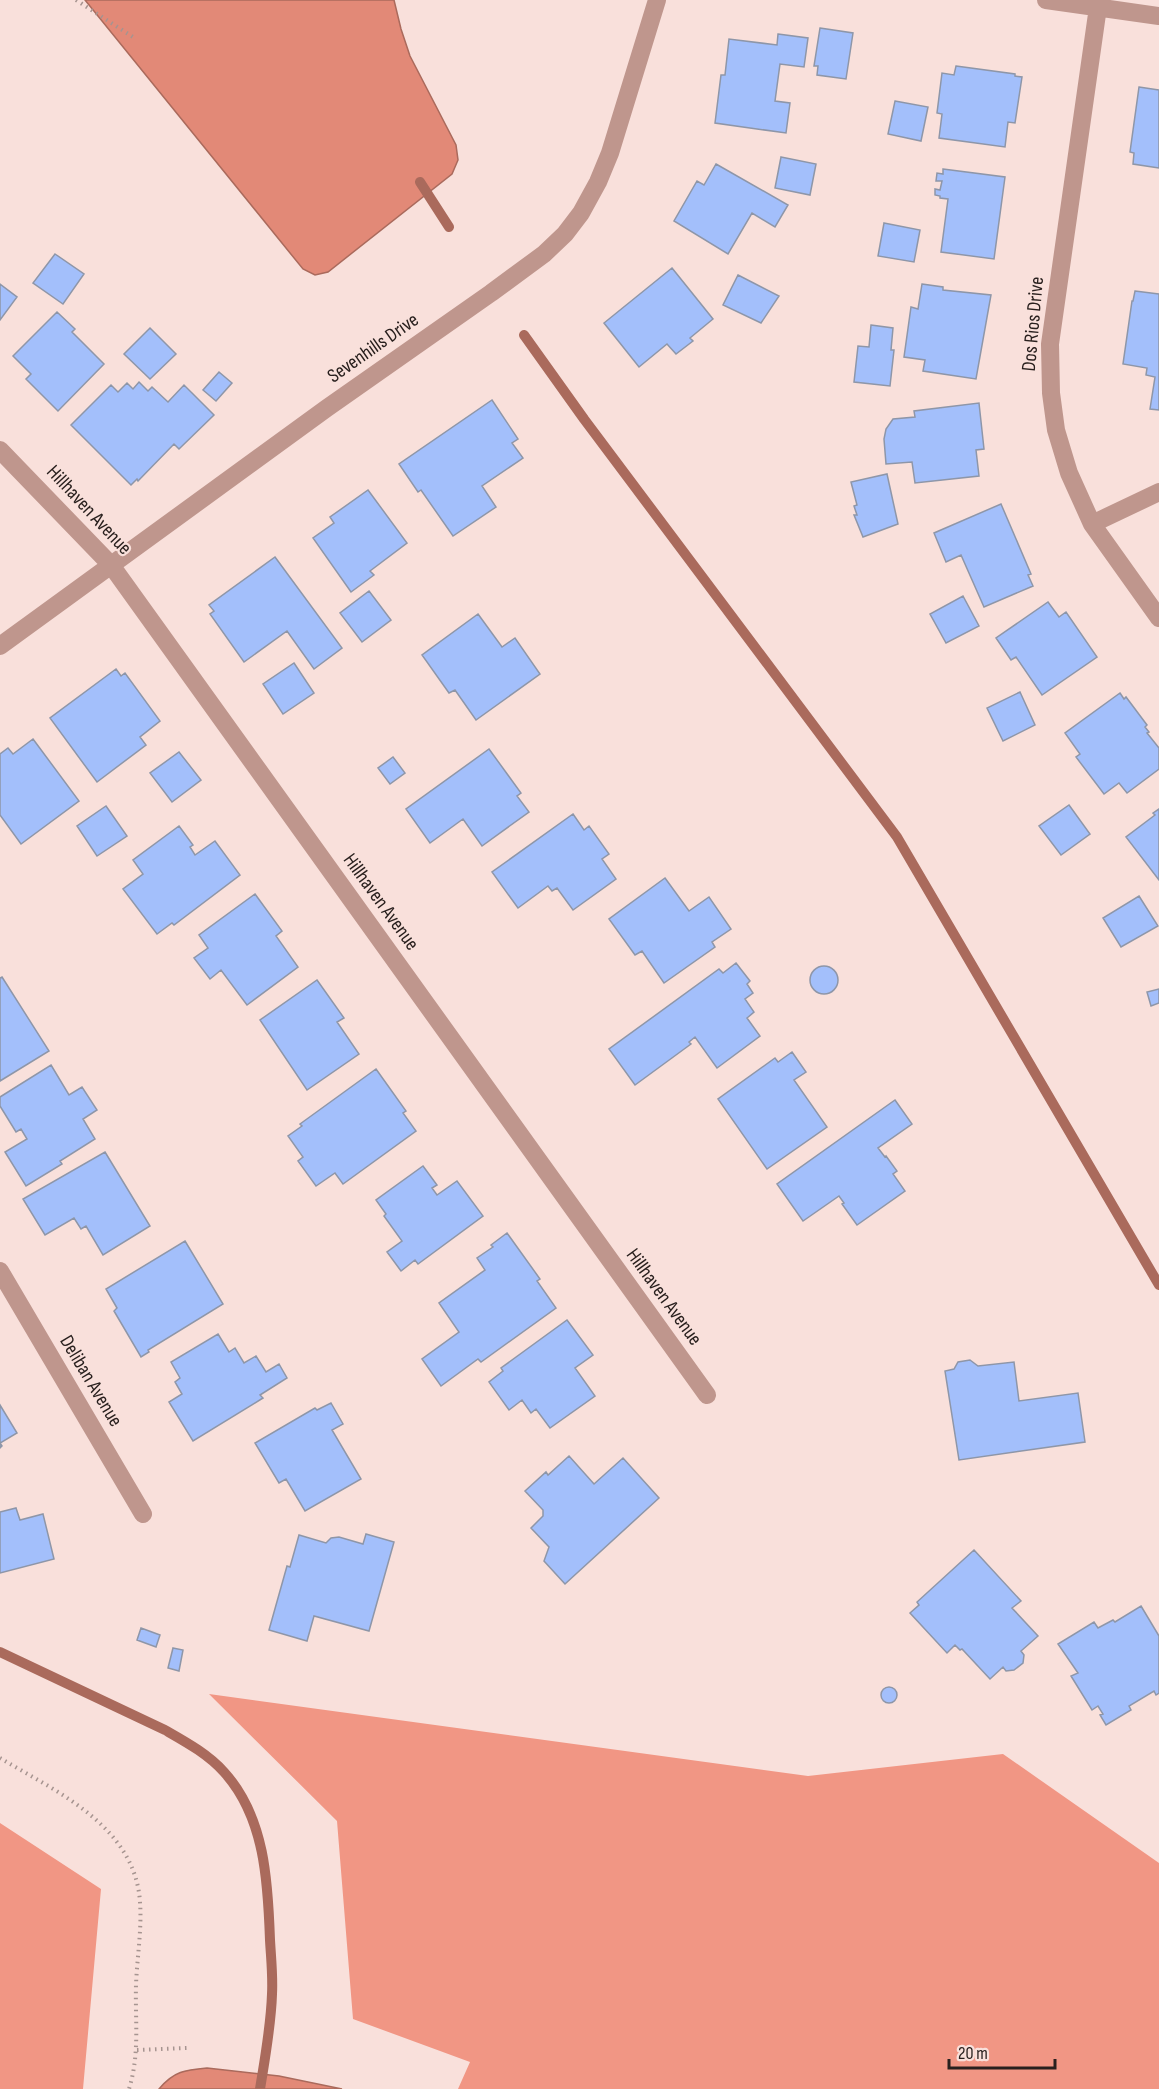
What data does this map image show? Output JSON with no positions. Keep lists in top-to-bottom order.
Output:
{
  "streets": {
    "street": [
      "Dos Rios Drive",
      "Sevenhills Drive",
      "Hillhaven Avenue",
      "Deliban Avenue"
    ]
  },
  "crossings": [
    ["Sevenhills Drive", "Hillhaven Avenue"]
  ],
  "scale_bar": "20 m"
}
